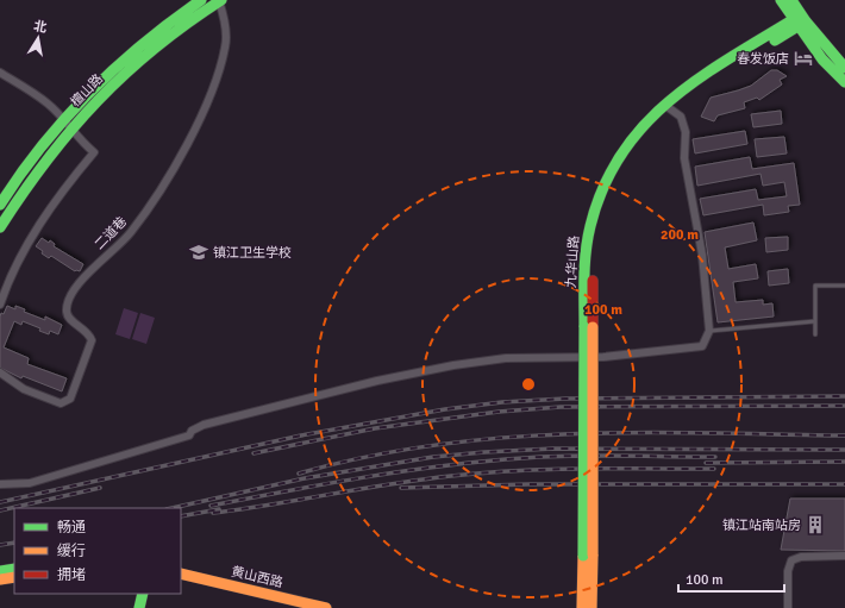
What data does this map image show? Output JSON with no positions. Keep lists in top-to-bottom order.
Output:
{
  "streets": {
    "main road": ["檀山路", "九华山路", "黄山西路"],
    "street": ["二道巷"]
  },
  "crossings": [
    ["檀山路", "二道巷"]
  ],
  "places": {
    "hotel": ["春发饭店"],
    "school or university": ["镇江卫生学校"],
    "building": ["镇江站南站房"]
  },
  "legend": ["畅通", "缓行", "拥堵"],
  "scale_bar": "100 m",
  "north": "top",
  "rings": ["200 m", "100 m"]
}
